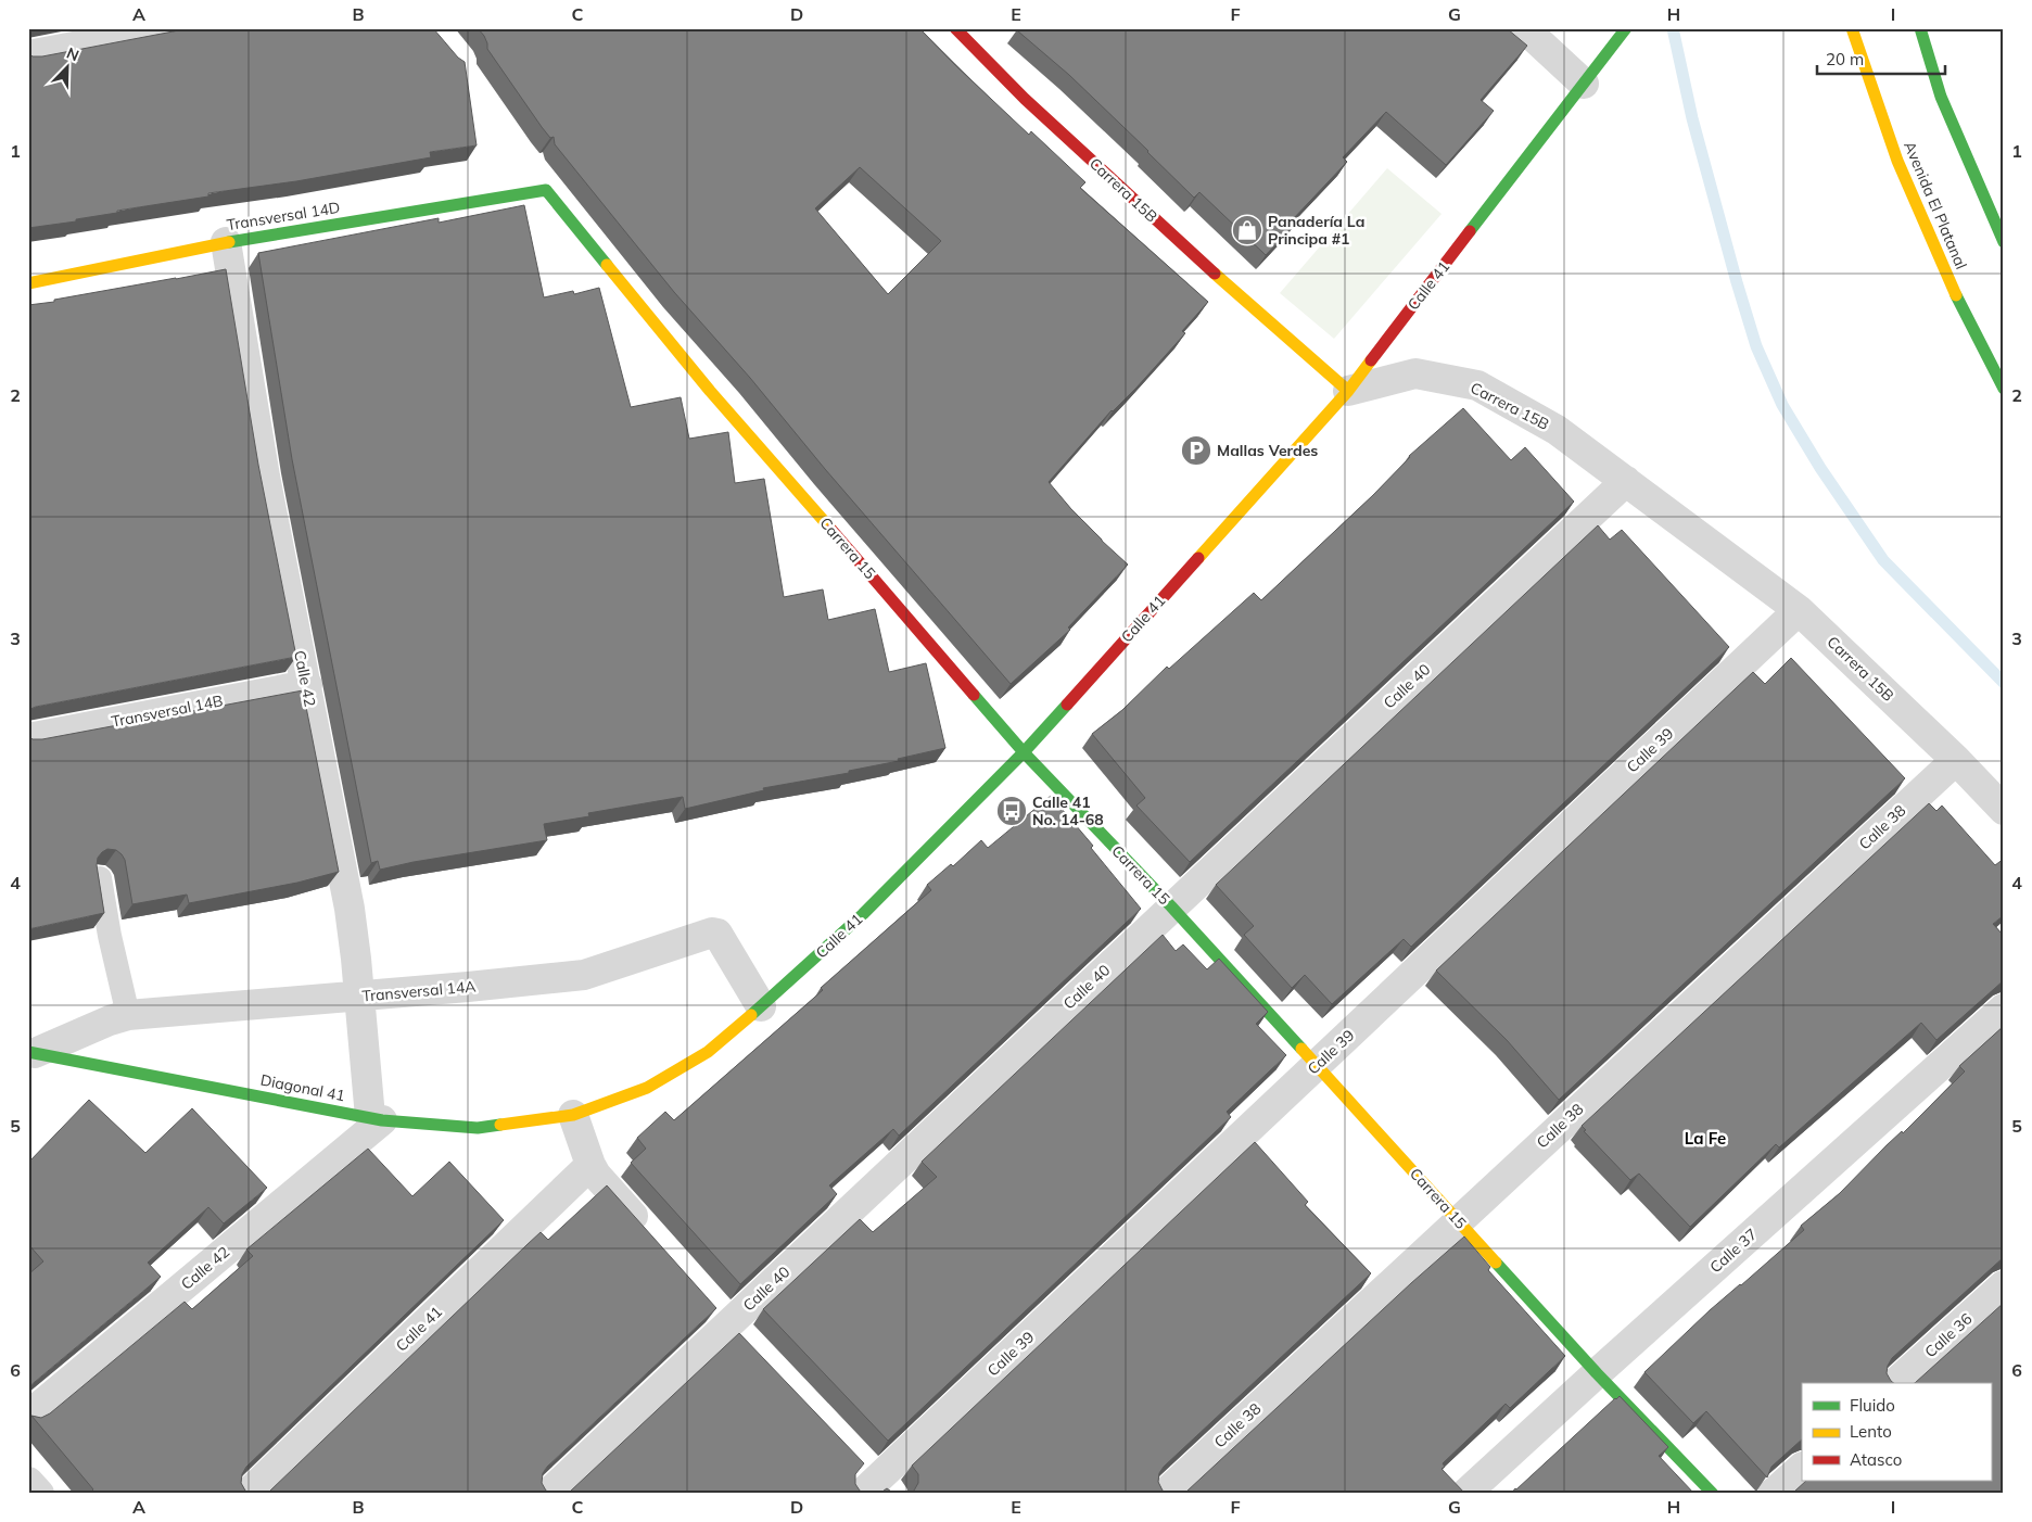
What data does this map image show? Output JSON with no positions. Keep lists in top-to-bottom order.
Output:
{
  "streets": {
    "street": [
      "Carrera 15B",
      "Avenida El Platanal",
      "Transversal 14D",
      "Calle 41",
      "Carrera 15",
      "Calle 42",
      "Calle 40",
      "Transversal 14B",
      "Calle 39",
      "Calle 38",
      "Transversal 14A",
      "Diagonal 41",
      "Calle 37",
      "Calle 36"
    ]
  },
  "crossings": [
    ["Carrera 15B", "Calle 41"],
    ["Carrera 15B", "Calle 40"],
    ["Carrera 15B", "Calle 39"],
    ["Carrera 15B", "Calle 38"],
    ["Transversal 14D", "Carrera 15"],
    ["Transversal 14D", "Calle 42"],
    ["Calle 41", "Carrera 15"],
    ["Calle 41", "Transversal 14A"],
    ["Calle 41", "Diagonal 41"],
    ["Carrera 15", "Calle 40"],
    ["Carrera 15", "Calle 39"],
    ["Carrera 15", "Calle 38"],
    ["Carrera 15", "Calle 37"],
    ["Calle 42", "Transversal 14B"],
    ["Calle 42", "Transversal 14A"],
    ["Calle 42", "Diagonal 41"],
    ["Transversal 14A", "Diagonal 41"]
  ],
  "districts": ["La Fe"],
  "places": {
    "shop": ["Panadería La Principa #1"],
    "parking": ["Mallas Verdes"],
    "bus stop": ["Calle 41 No. 14-68"]
  },
  "legend": ["Fluido", "Lento", "Atasco"],
  "scale_bar": "20 m",
  "north": "top right",
  "grid": {
    "columns": [
      "A",
      "B",
      "C",
      "D",
      "E",
      "F",
      "G",
      "H",
      "I"
    ],
    "rows": [
      "1",
      "2",
      "3",
      "4",
      "5",
      "6"
    ]
  }
}
